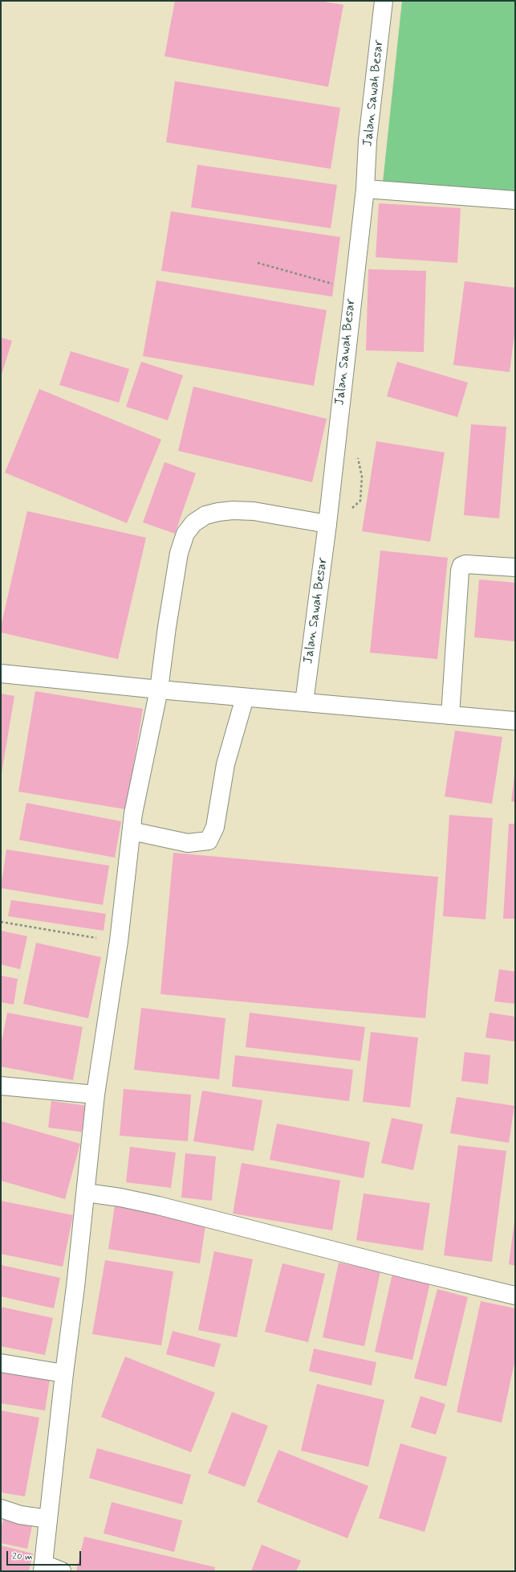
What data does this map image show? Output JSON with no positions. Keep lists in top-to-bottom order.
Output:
{
  "streets": {
    "street": ["Jalan Sawah Besar"]
  },
  "scale_bar": "20 m"
}
